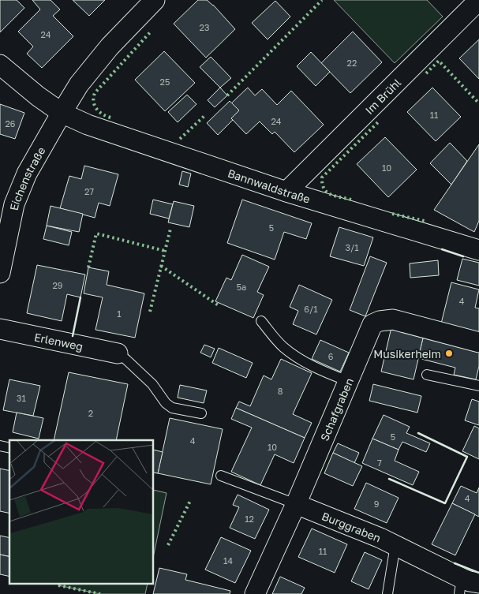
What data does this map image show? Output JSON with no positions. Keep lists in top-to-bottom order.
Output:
{
  "streets": {
    "street": [
      "Im Brühl",
      "Eichenstraße",
      "Bannwaldstraße",
      "Erlenweg",
      "Schafgraben",
      "Burggraben"
    ]
  },
  "crossings": [
    ["Im Brühl", "Bannwaldstraße"],
    ["Eichenstraße", "Bannwaldstraße"],
    ["Schafgraben", "Burggraben"]
  ],
  "places": ["Musikerheim"],
  "house_numbers": [
    "23",
    "24",
    "22",
    "25",
    "11",
    "24",
    "26",
    "10",
    "27",
    "5",
    "3/1",
    "29",
    "5a",
    "4",
    "6/1",
    "1",
    "6",
    "8",
    "31",
    "2",
    "5",
    "4",
    "10",
    "7",
    "4",
    "9",
    "12",
    "11",
    "14"
  ]
}
